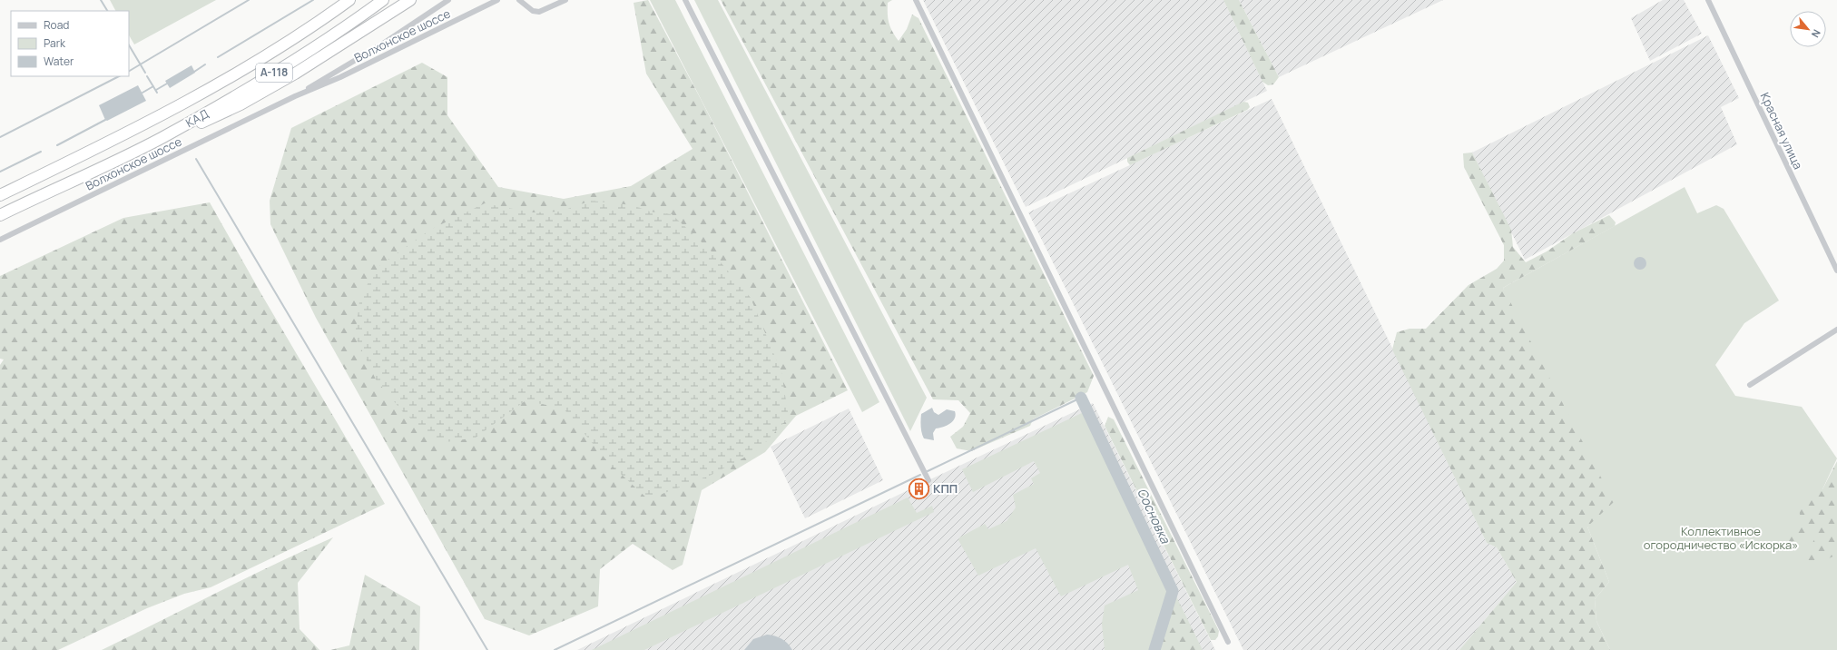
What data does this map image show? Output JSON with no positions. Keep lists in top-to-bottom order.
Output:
{
  "streets": {
    "highway": ["А-118", "КАД"],
    "street": ["Волхонское шоссе", "Красная улица"]
  },
  "water": ["Сосновка"],
  "parks": ["Коллективное огородничество «Искорка»"],
  "places": {
    "building": ["КПП"]
  },
  "legend": ["Road", "Park", "Water"],
  "north": "bottom right"
}
